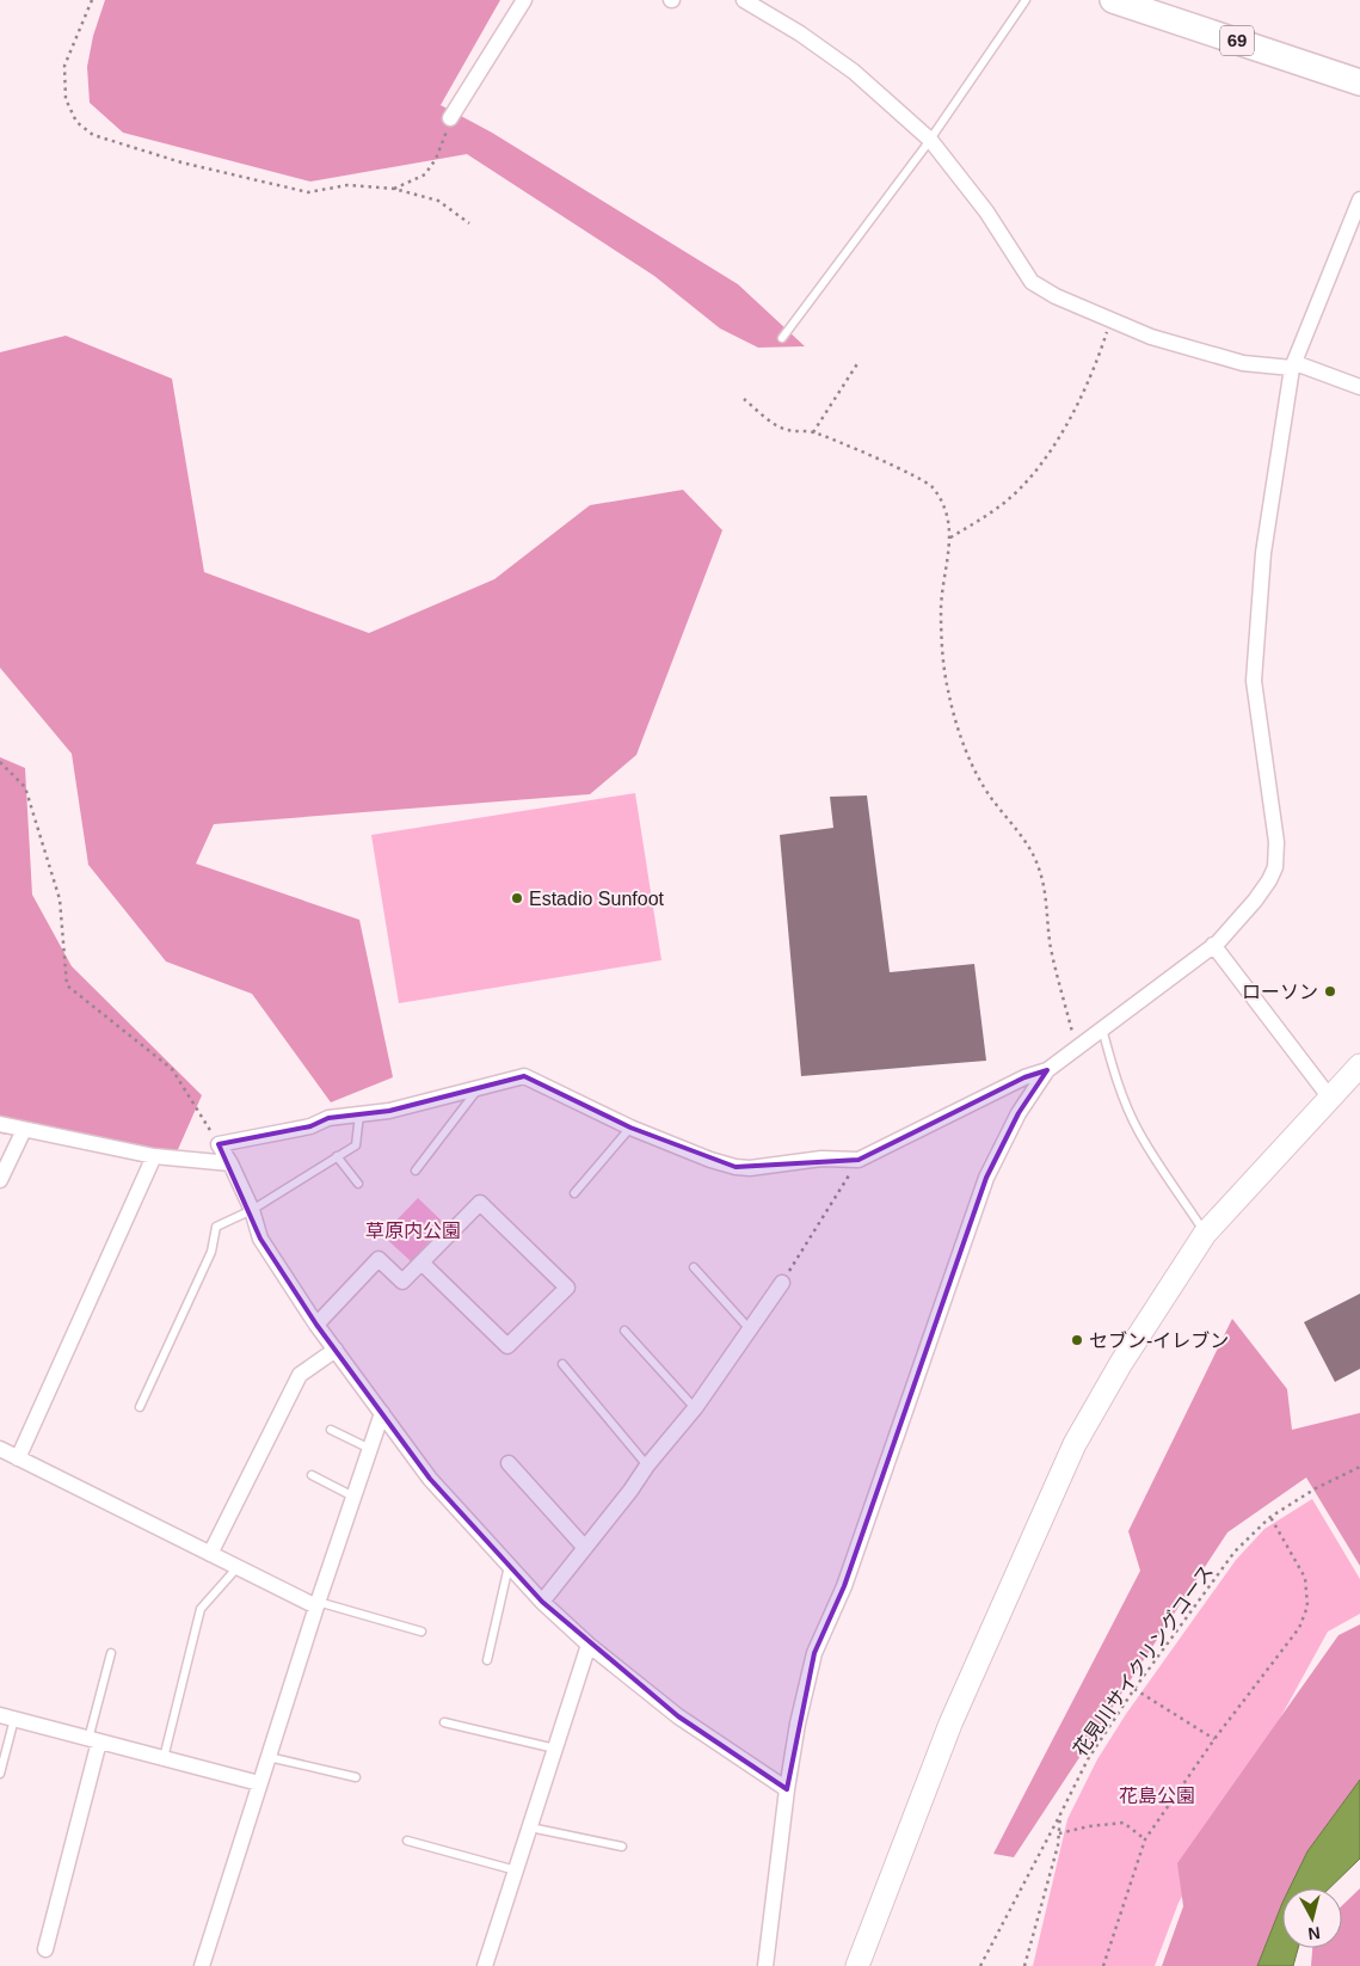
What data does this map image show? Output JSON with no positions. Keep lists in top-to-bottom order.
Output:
{
  "streets": {
    "main road": ["69"],
    "path": ["花見川サイクリングコース"]
  },
  "parks": ["草原内公園", "花島公園"],
  "places": ["Estadio Sunfoot", "ローソン", "セブン-イレブン"],
  "north": "bottom"
}
